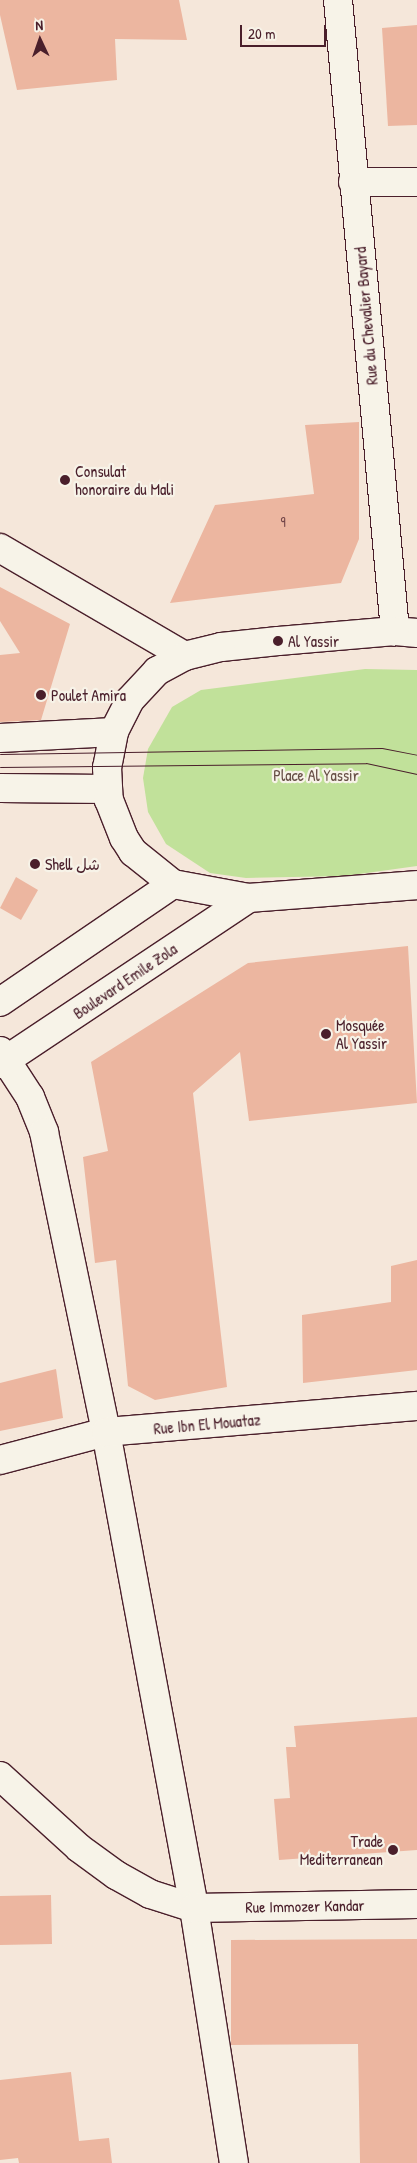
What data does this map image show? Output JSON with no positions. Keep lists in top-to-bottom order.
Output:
{
  "streets": {
    "street": [
      "Rue du Chevalier Bayard",
      "Boulevard Emile Zola",
      "Rue Ibn El Mouataz",
      "Rue Immozer Kandar"
    ]
  },
  "parks": ["Place Al Yassir"],
  "places": [
    "Consulat honoraire du Mali",
    "Al Yassir",
    "Poulet Amira",
    "Shell شل",
    "Mosquée Al Yassir",
    "Trade Mediterranean"
  ],
  "house_numbers": ["9"],
  "scale_bar": "20 m",
  "north": "top"
}
